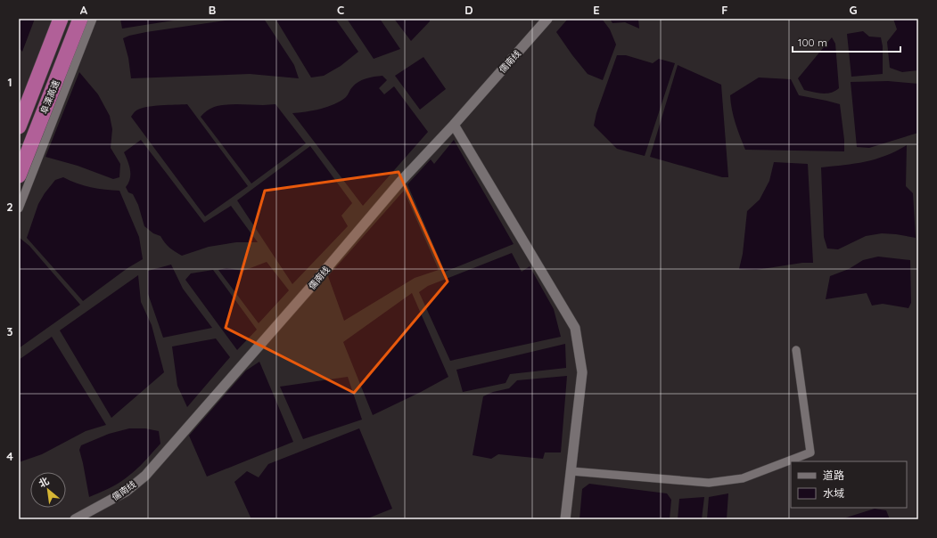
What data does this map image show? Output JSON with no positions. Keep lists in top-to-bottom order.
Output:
{
  "streets": {
    "highway": ["阜溧高速"],
    "street": ["儒南线"]
  },
  "legend": ["道路", "水域"],
  "scale_bar": "100 m",
  "north": "top left",
  "grid": {
    "columns": [
      "A",
      "B",
      "C",
      "D",
      "E",
      "F",
      "G"
    ],
    "rows": [
      "1",
      "2",
      "3",
      "4"
    ]
  }
}
